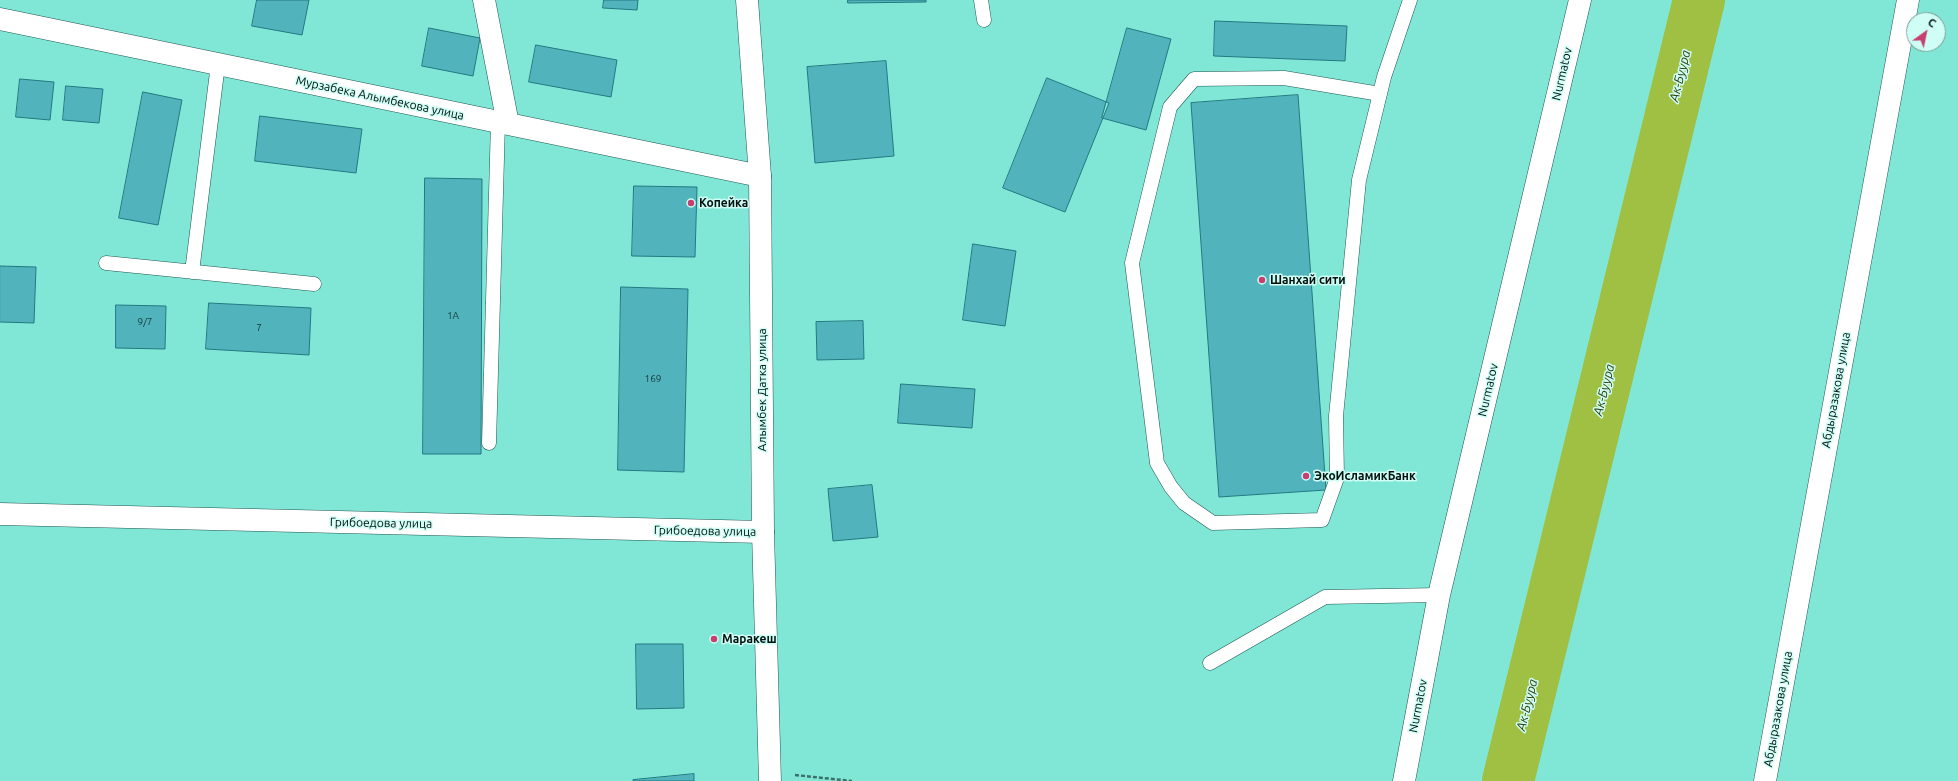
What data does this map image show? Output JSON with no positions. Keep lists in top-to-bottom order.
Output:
{
  "streets": {
    "street": [
      "Nurmatov",
      "Мурзабека Алымбекова улица",
      "Алымбек Датка улица",
      "Абдыразакова улица",
      "Грибоедова улица"
    ]
  },
  "crossings": [
    ["Мурзабека Алымбекова улица", "Алымбек Датка улица"],
    ["Алымбек Датка улица", "Грибоедова улица"]
  ],
  "water": ["Ак-Буура"],
  "places": [
    "Копейка",
    "Шанхай сити",
    "ЭкоИсламикБанк",
    "Маракеш"
  ],
  "house_numbers": [
    "1А",
    "9/7",
    "7",
    "169"
  ],
  "north": "top right"
}
